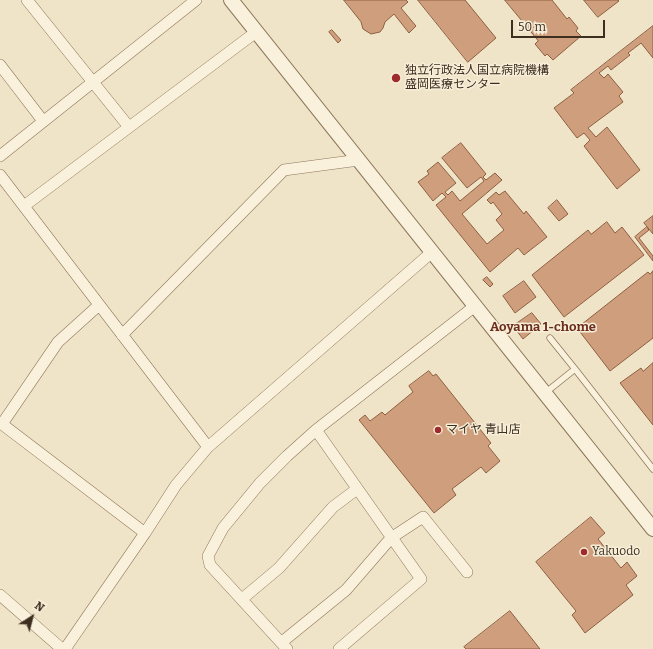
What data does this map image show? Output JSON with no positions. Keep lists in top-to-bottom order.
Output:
{
  "districts": ["Aoyama 1-chome"],
  "places": ["独立行政法人国立病院機構 盛岡医療センター", "マイヤ 青山店", "Yakuodo"],
  "scale_bar": "50 m",
  "north": "top right"
}
